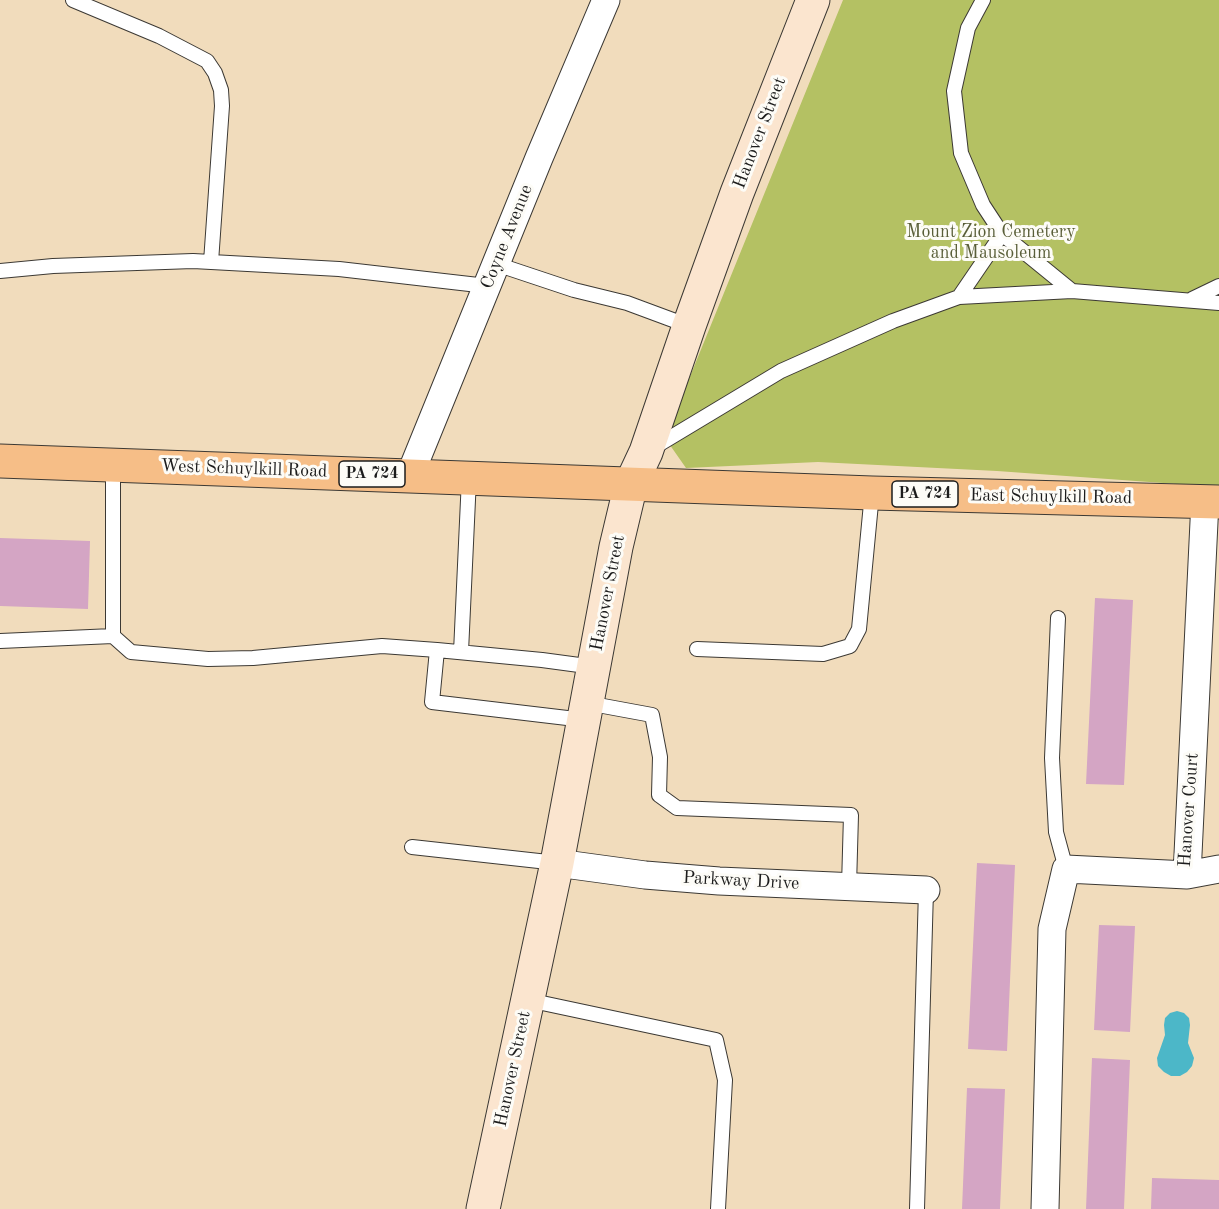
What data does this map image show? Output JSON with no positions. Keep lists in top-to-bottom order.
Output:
{
  "streets": {
    "main road": [
      "Hanover Street",
      "West Schuylkill Road",
      "PA 724",
      "East Schuylkill Road"
    ],
    "street": ["Coyne Avenue", "Hanover Court", "Parkway Drive"]
  },
  "crossings": [
    ["Hanover Street", "West Schuylkill Road"],
    ["Hanover Street", "East Schuylkill Road"],
    ["Hanover Street", "Parkway Drive"],
    ["Coyne Avenue", "West Schuylkill Road"],
    ["West Schuylkill Road", "East Schuylkill Road"],
    ["East Schuylkill Road", "Hanover Court"]
  ],
  "parks": ["Mount Zion Cemetery and Mausoleum"]
}
